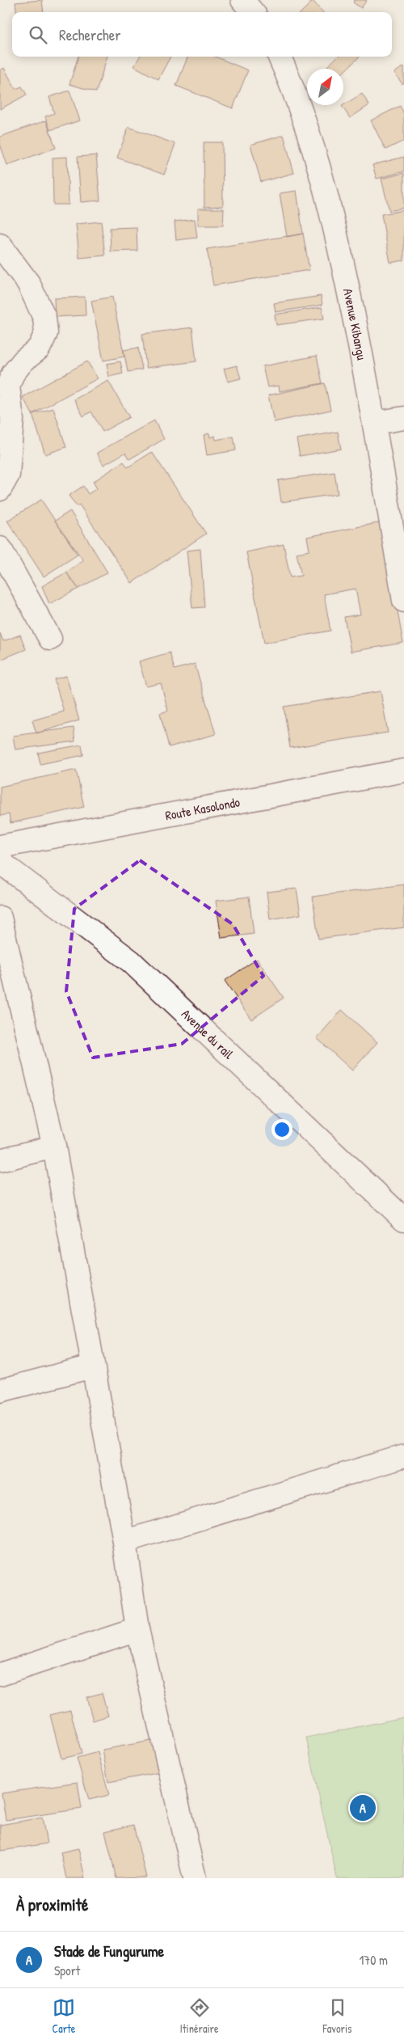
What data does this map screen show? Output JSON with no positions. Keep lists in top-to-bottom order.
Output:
{
  "streets": {
    "street": ["Avenue Kibangu", "Route Kasolondo", "Avenue du rail"]
  },
  "north": "top right",
  "page": {
    "search": "Rechercher",
    "pins": "A",
    "heading": "À proximité",
    "list": [
      {
        "mark": "A",
        "name": "Stade de Fungurume",
        "note": "Sport",
        "value": "170 m"
      }
    ],
    "nav": ["Carte", "Itinéraire", "Favoris"]
  }
}
